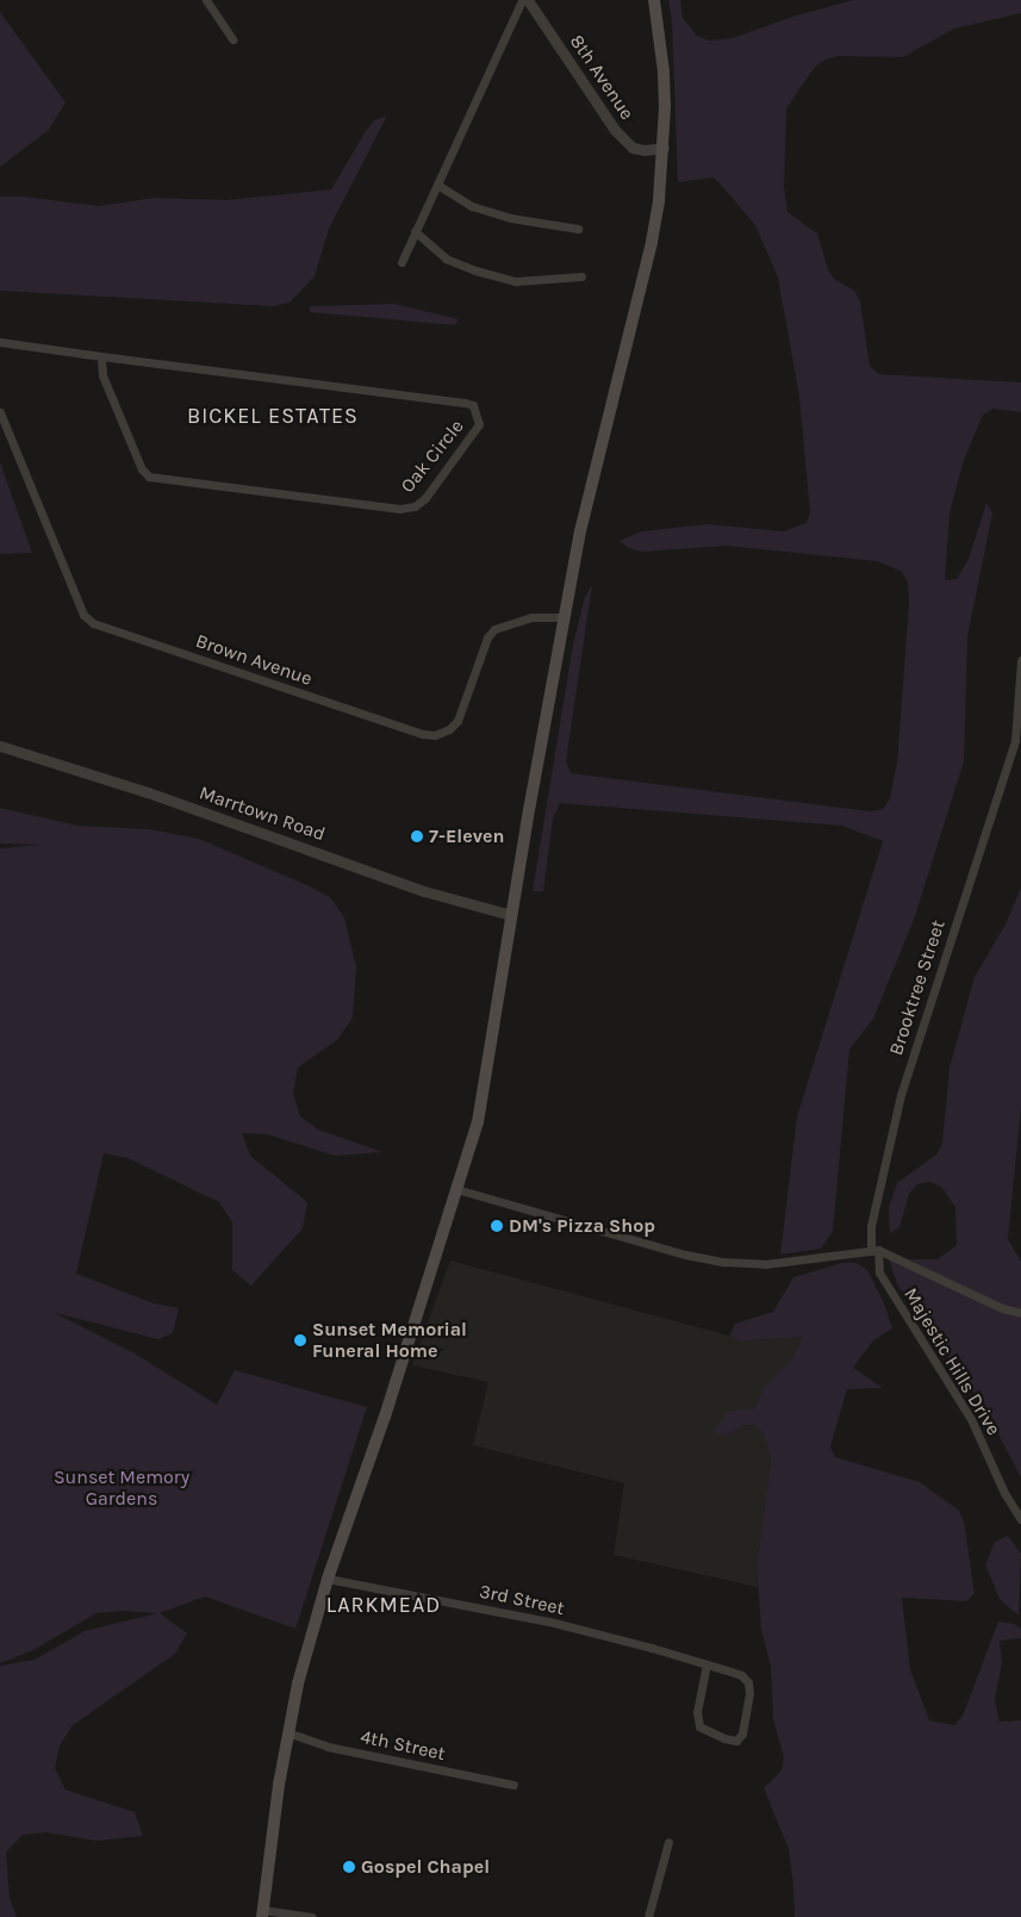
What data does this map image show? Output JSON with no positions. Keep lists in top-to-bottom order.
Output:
{
  "streets": {
    "street": [
      "8th Avenue",
      "Oak Circle",
      "Brown Avenue",
      "Marrtown Road",
      "Brooktree Street",
      "Majestic Hills Drive",
      "3rd Street",
      "4th Street"
    ]
  },
  "crossings": [
    ["Brooktree Street", "Majestic Hills Drive"]
  ],
  "districts": ["BICKEL ESTATES", "LARKMEAD"],
  "parks": ["Sunset Memory Gardens"],
  "places": [
    "7-Eleven",
    "DM's Pizza Shop",
    "Sunset Memorial Funeral Home",
    "Gospel Chapel"
  ]
}
